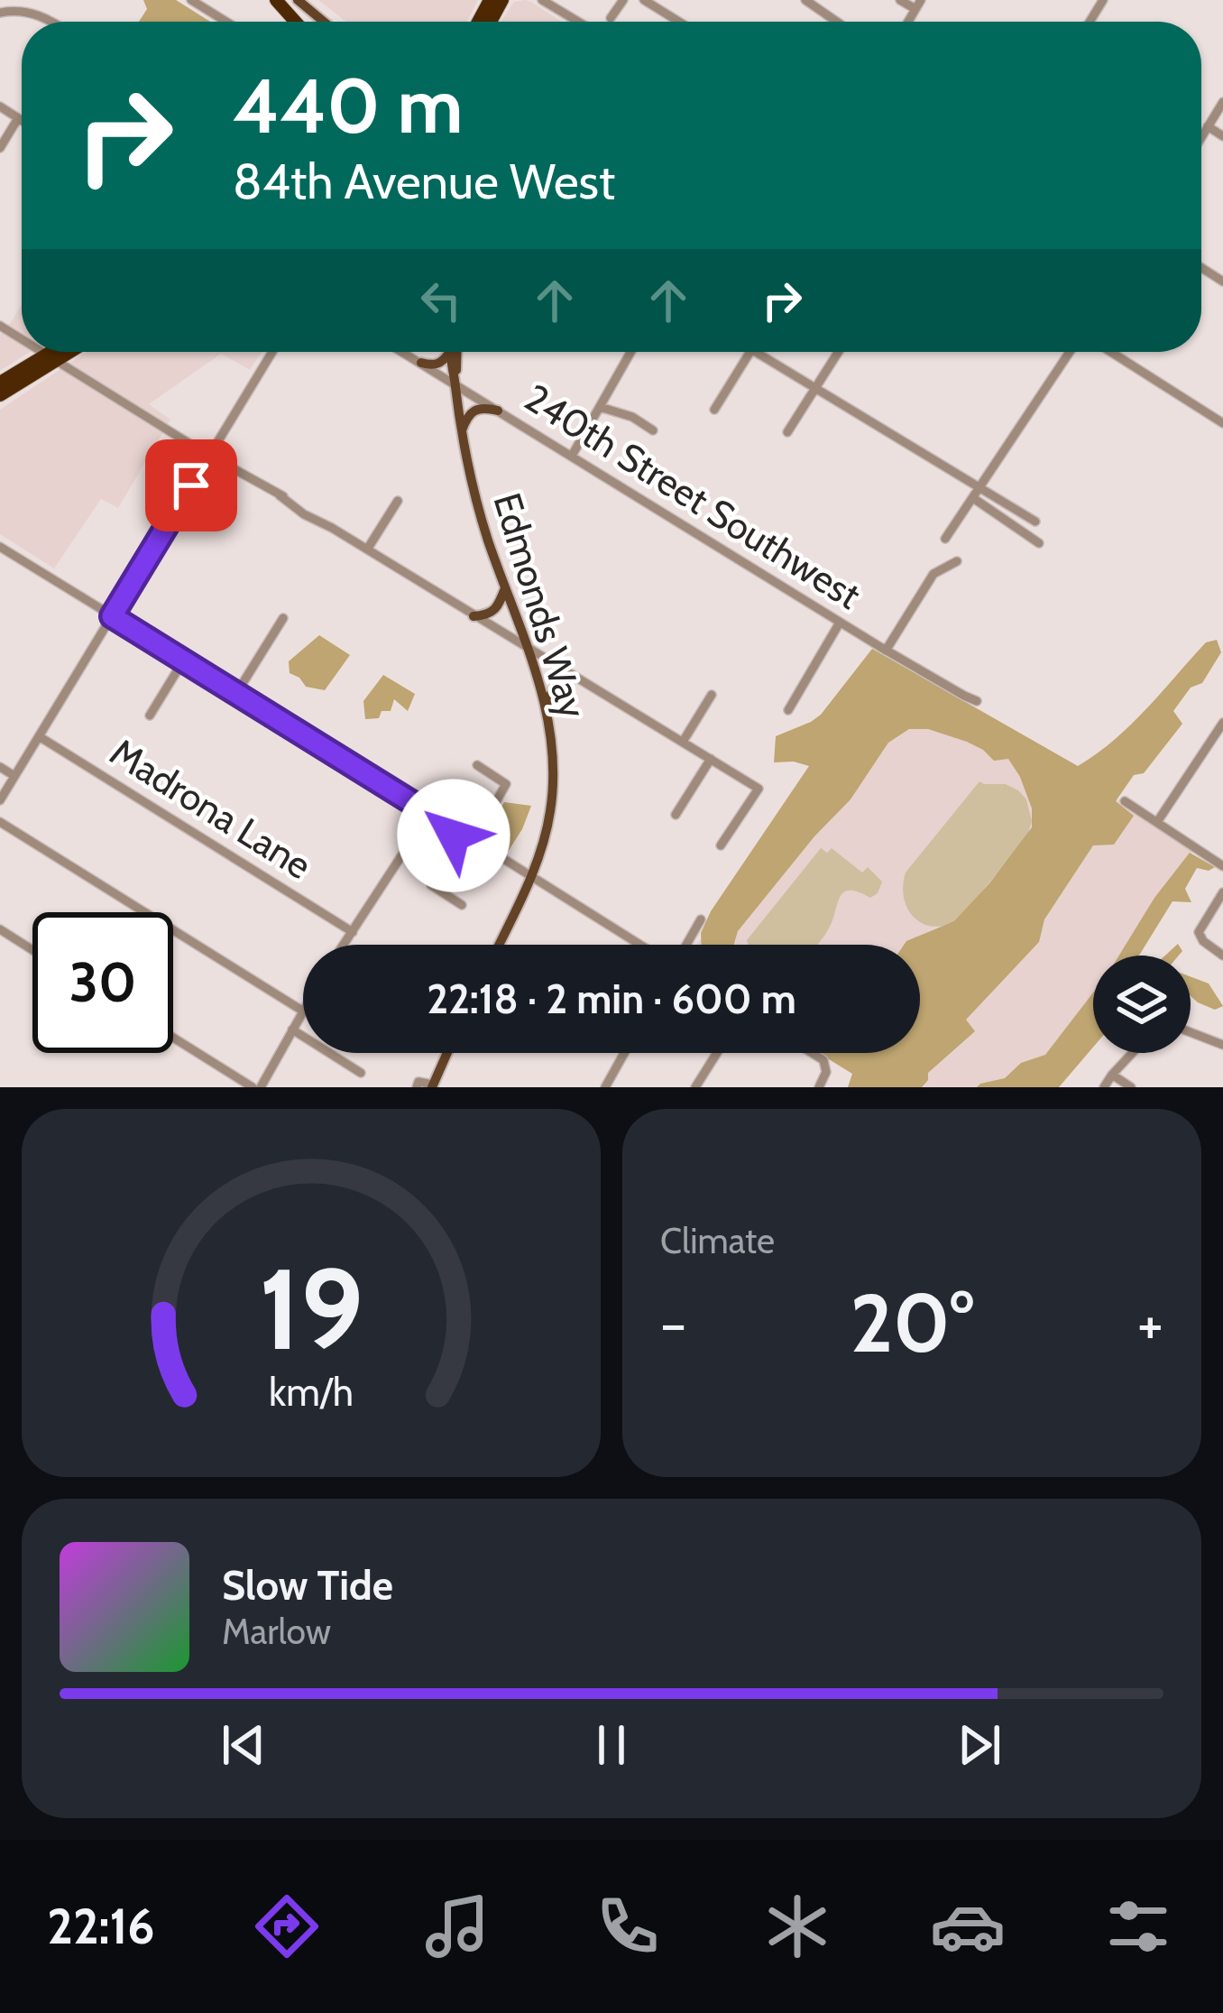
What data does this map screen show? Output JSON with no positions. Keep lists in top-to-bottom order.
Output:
{
  "streets": {
    "main road": ["Edmonds Way"],
    "street": ["240th Street Southwest", "Madrona Lane"]
  },
  "crossings": [
    ["240th Street Southwest", "Edmonds Way"]
  ],
  "page": {
    "turn": ["440 m", "84th Avenue West"],
    "limit": "30",
    "trip": "22:18 · 2 min · 600 m",
    "tile": "Climate",
    "heat": ["−", "20°", "+"],
    "song": ["Slow Tide", "Marlow"],
    "tabs": "22:16",
    "gauge": ["19", "km/h"]
  }
}
